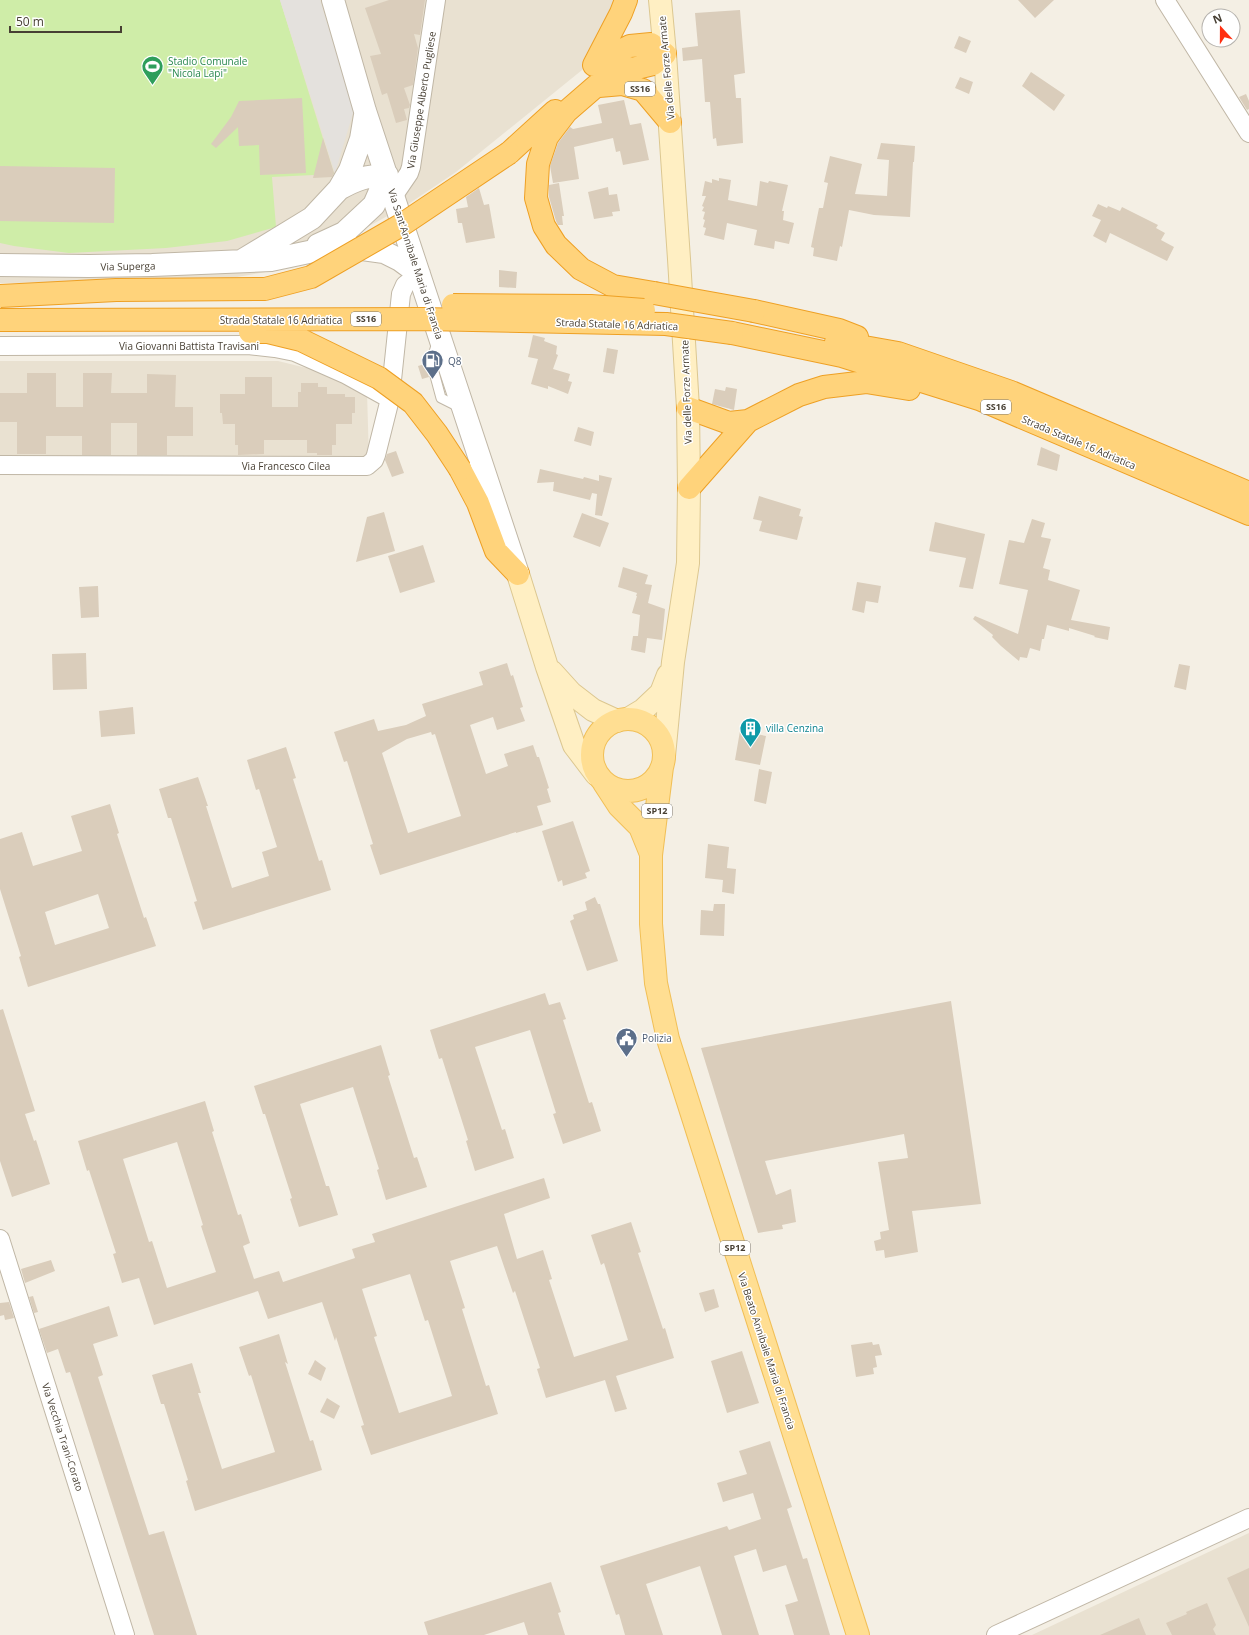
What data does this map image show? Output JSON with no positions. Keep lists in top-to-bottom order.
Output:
{
  "streets": {
    "highway": ["SS16", "Strada Statale 16 Adriatica"],
    "main road": ["Via delle Forze Armate", "SP12", "Via Beato Annibale Maria di Francia"],
    "street": [
      "Via Giuseppe Alberto Pugliese",
      "Via Sant'Annibale Maria di Francia",
      "Via Superga",
      "Via Giovanni Battista Travisani",
      "Via Francesco Cilea",
      "Via Vecchia Trani-Corato"
    ]
  },
  "crossings": [
    ["Via delle Forze Armate", "SS16"],
    ["Via delle Forze Armate", "Via Beato Annibale Maria di Francia"],
    ["SS16", "Via Sant'Annibale Maria di Francia"],
    ["SS16", "Strada Statale 16 Adriatica"],
    ["Via Giuseppe Alberto Pugliese", "Via Sant'Annibale Maria di Francia"],
    ["Via Giuseppe Alberto Pugliese", "Via Superga"],
    ["Via Sant'Annibale Maria di Francia", "Via Superga"],
    ["Via Sant'Annibale Maria di Francia", "Via Francesco Cilea"],
    ["Via Superga", "Via Francesco Cilea"],
    ["Via Giovanni Battista Travisani", "Via Francesco Cilea"]
  ],
  "places": {
    "sports": ["Stadio Comunale \"Nicola Lapi\""],
    "fuel station": ["Q8"],
    "building": ["villa Cenzina"],
    "public building": ["Polizia"]
  },
  "scale_bar": "50 m",
  "north": "top"
}
